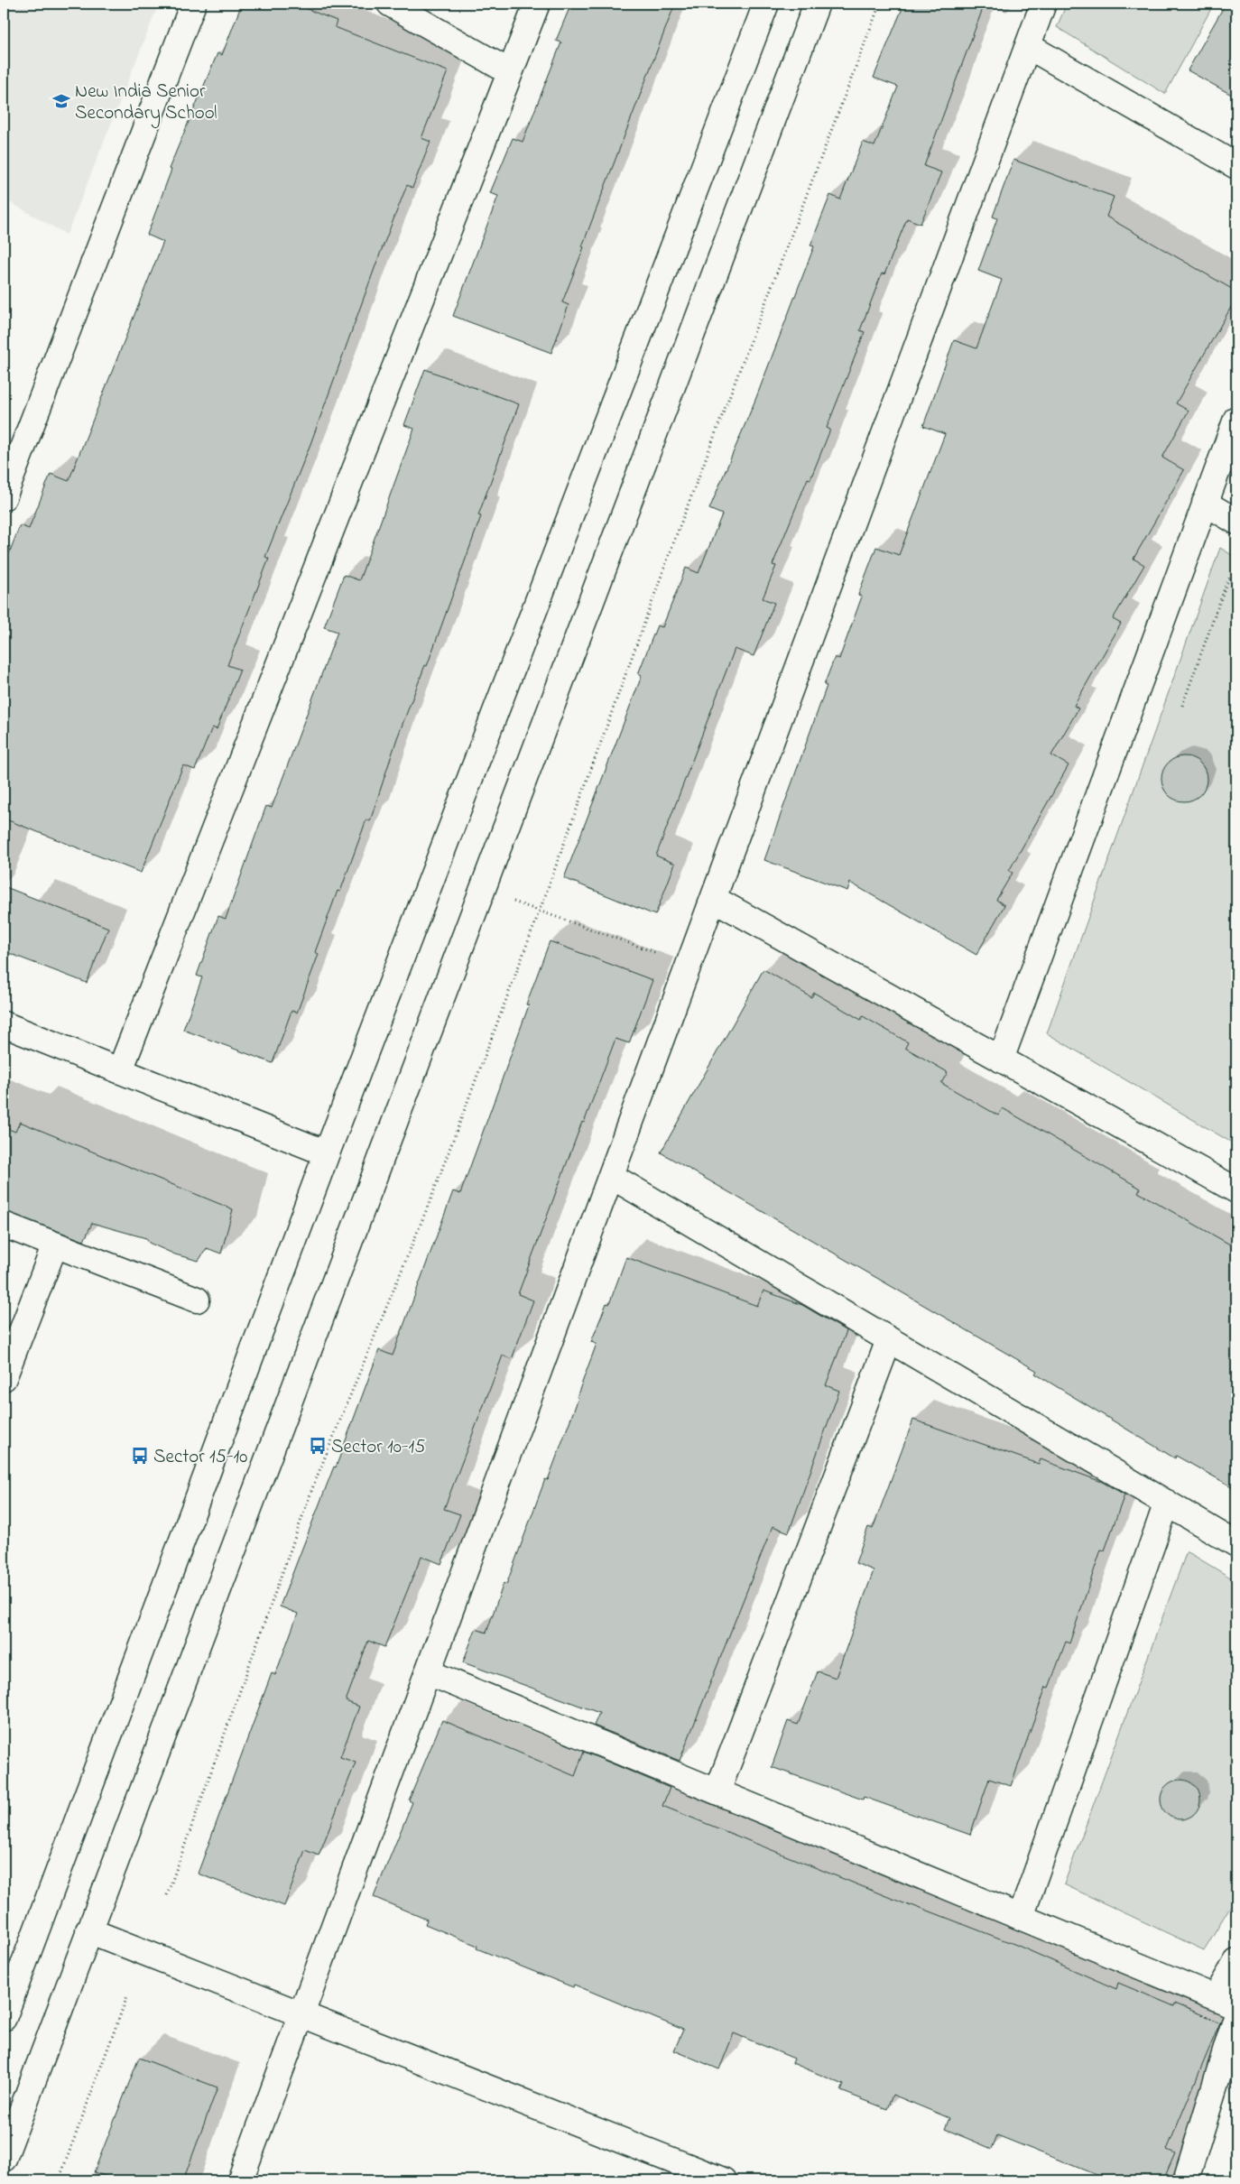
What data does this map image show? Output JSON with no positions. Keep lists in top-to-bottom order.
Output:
{
  "places": {
    "school or university": ["New India Senior Secondary School"],
    "bus stop": ["Sector 10-15", "Sector 15-10"]
  }
}
